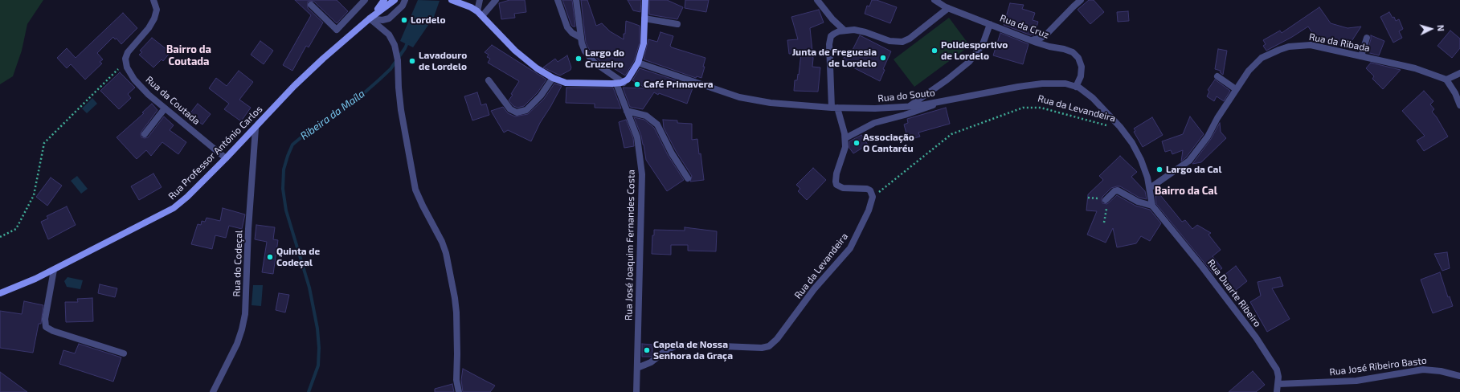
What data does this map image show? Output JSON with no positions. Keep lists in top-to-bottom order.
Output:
{
  "streets": {
    "main road": ["Rua Professor António Carlos"],
    "street": [
      "Rua da Cruz",
      "Rua da Ribada",
      "Rua do Souto",
      "Rua da Coutada",
      "Rua da Levandeira",
      "Rua José Joaquim Fernandes Costa",
      "Rua do Codeçal",
      "Rua Duarte Ribeiro",
      "Rua José Ribeiro Basto"
    ]
  },
  "crossings": [
    ["Rua da Cruz", "Rua do Souto"],
    ["Rua da Ribada", "Rua do Souto"],
    ["Rua do Souto", "Rua da Levandeira"],
    ["Rua da Coutada", "Rua Professor António Carlos"],
    ["Rua da Levandeira", "Rua José Joaquim Fernandes Costa"],
    ["Rua Professor António Carlos", "Rua do Codeçal"],
    ["Rua Duarte Ribeiro", "Rua José Ribeiro Basto"]
  ],
  "districts": ["Bairro da Coutada", "Bairro da Cal"],
  "water": ["Ribeira da Maíla"],
  "places": [
    "Lordelo",
    "Polidesportivo de Lordelo",
    "Junta de Freguesia de Lordelo",
    "Largo do Cruzeiro",
    "Lavadouro de Lordelo",
    "Café Primavera",
    "Associação O Cantaréu",
    "Largo da Cal",
    "Quinta de Codeçal",
    "Capela de Nossa Senhora da Graça"
  ],
  "north": "right"
}
